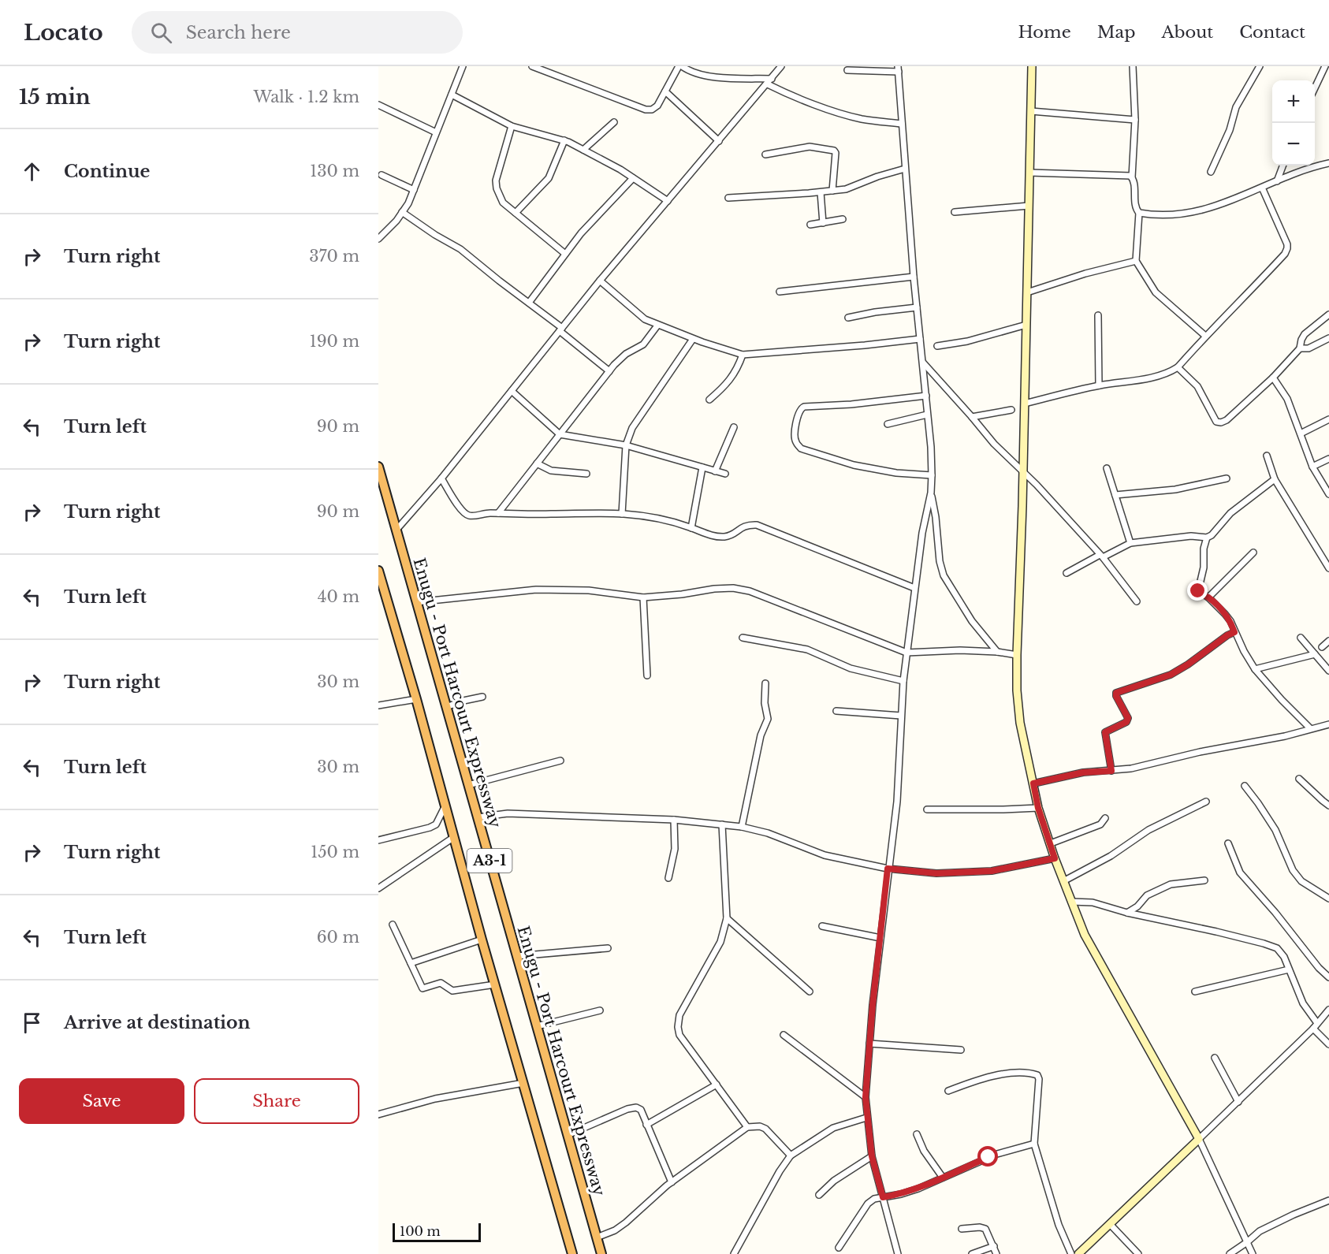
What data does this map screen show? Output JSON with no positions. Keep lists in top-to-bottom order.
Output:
{
  "streets": {
    "highway": ["Enugu - Port Harcourt Expressway", "A3-1"]
  },
  "scale_bar": "100 m",
  "page": {
    "header": "Locato",
    "search": "Search here",
    "nav": [
      "Home",
      "Map",
      "About",
      "Contact"
    ],
    "heading": ["15 min", "Walk · 1.2 km"],
    "map_buttons": ["+", "−"],
    "list": [
      ["Continue", "130 m"],
      ["Turn right", "370 m"],
      ["Turn right", "190 m"],
      ["Turn left", "90 m"],
      ["Turn right", "90 m"],
      ["Turn left", "40 m"],
      ["Turn right", "30 m"],
      ["Turn left", "30 m"],
      ["Turn right", "150 m"],
      ["Turn left", "60 m"],
      "Arrive at destination"
    ],
    "buttons": ["Save", "Share"],
    "scale": "100 m"
  }
}
